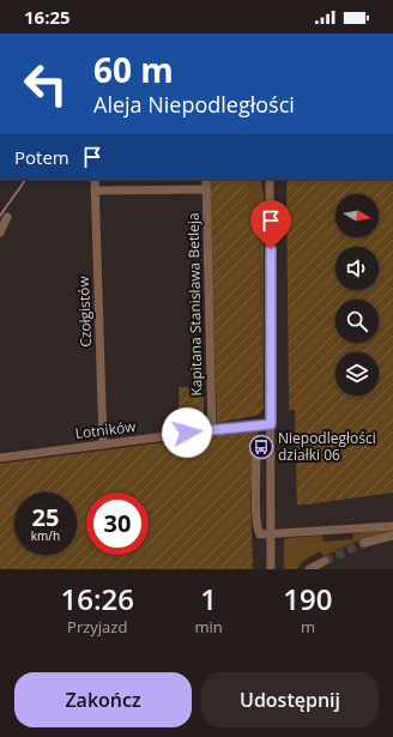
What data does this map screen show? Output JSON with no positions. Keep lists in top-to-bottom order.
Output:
{
  "streets": {
    "street": ["Kapitana Stanisława Betleja", "Czołgistów", "Lotników"]
  },
  "crossings": [
    ["Kapitana Stanisława Betleja", "Lotników"],
    ["Czołgistów", "Lotników"]
  ],
  "places": {
    "bus stop": ["Niepodległości działki 06"]
  },
  "north": "right",
  "page": {
    "status": "16:25",
    "turn": ["60 m", "Aleja Niepodległości"],
    "then": "Potem",
    "speed": "25 km/h",
    "limit": "30",
    "eta": [
      "16:26",
      "Przyjazd",
      "1",
      "min",
      "190",
      "m"
    ],
    "buttons": ["Zakończ", "Udostępnij"]
  }
}
